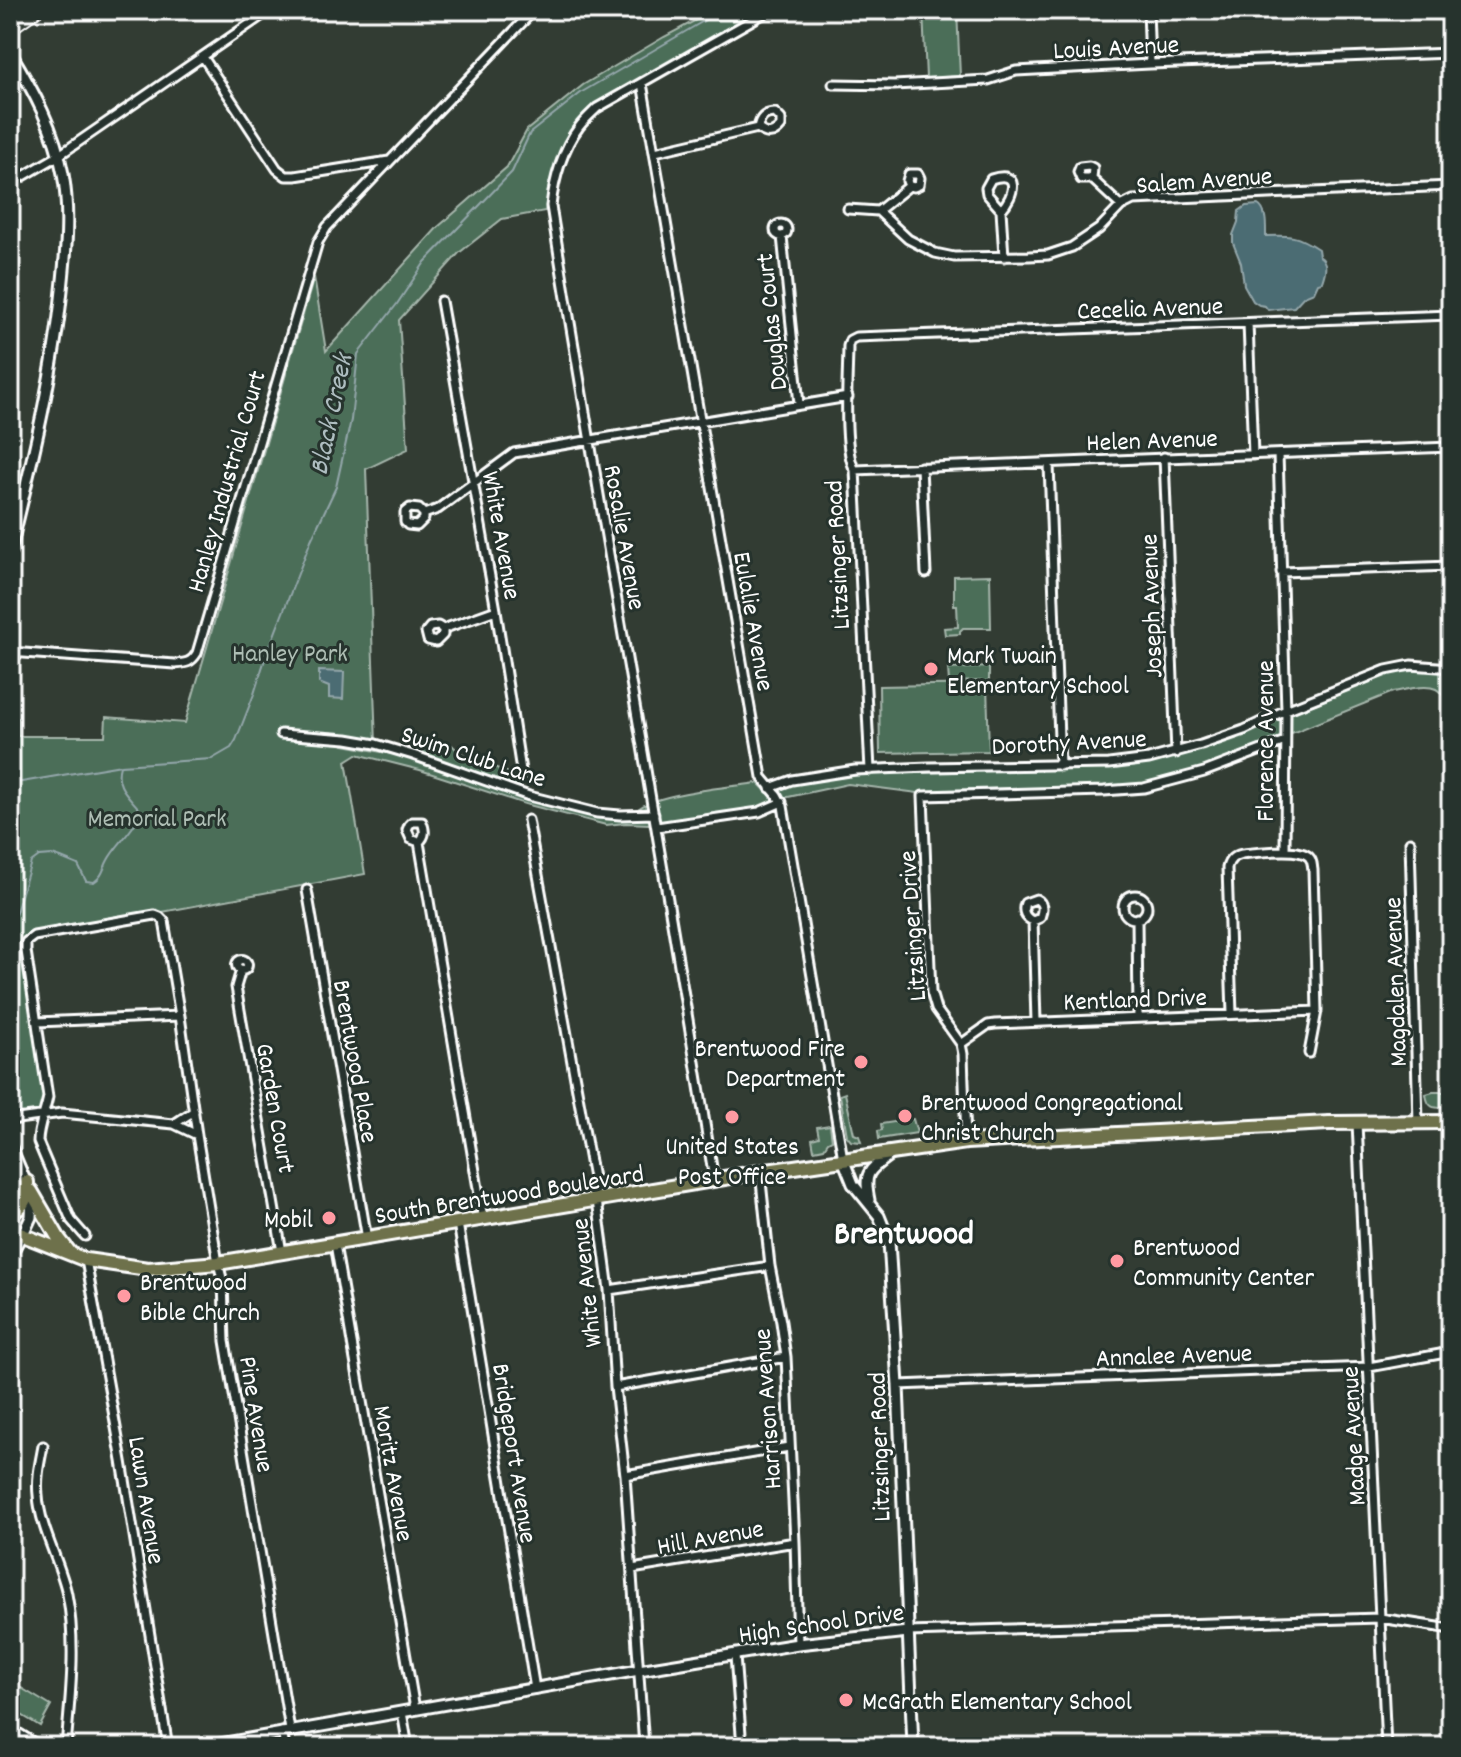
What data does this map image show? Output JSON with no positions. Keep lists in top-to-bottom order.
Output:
{
  "streets": {
    "main road": ["South Brentwood Boulevard"],
    "street": [
      "Louis Avenue",
      "Salem Avenue",
      "Cecelia Avenue",
      "Douglas Court",
      "Helen Avenue",
      "Hanley Industrial Court",
      "White Avenue",
      "Rosalie Avenue",
      "Litzsinger Road",
      "Joseph Avenue",
      "Eulalie Avenue",
      "Dorothy Avenue",
      "Florence Avenue",
      "Swim Club Lane",
      "Litzsinger Drive",
      "Magdalen Avenue",
      "Kentland Drive",
      "Brentwood Place",
      "Garden Court",
      "Annalee Avenue",
      "Harrison Avenue",
      "Pine Avenue",
      "Madge Avenue",
      "Bridgeport Avenue",
      "Moritz Avenue",
      "Lawn Avenue",
      "Hill Avenue",
      "High School Drive"
    ]
  },
  "crossings": [
    ["Cecelia Avenue", "Litzsinger Road"],
    ["Helen Avenue", "Litzsinger Road"],
    ["Helen Avenue", "Joseph Avenue"],
    ["Helen Avenue", "Florence Avenue"],
    ["White Avenue", "South Brentwood Boulevard"],
    ["White Avenue", "Hill Avenue"],
    ["White Avenue", "High School Drive"],
    ["Rosalie Avenue", "Eulalie Avenue"],
    ["Rosalie Avenue", "Swim Club Lane"],
    ["Rosalie Avenue", "South Brentwood Boulevard"],
    ["Litzsinger Road", "Dorothy Avenue"],
    ["Litzsinger Road", "South Brentwood Boulevard"],
    ["Litzsinger Road", "Annalee Avenue"],
    ["Litzsinger Road", "High School Drive"],
    ["Joseph Avenue", "Dorothy Avenue"],
    ["Eulalie Avenue", "Dorothy Avenue"],
    ["Dorothy Avenue", "Florence Avenue"],
    ["Florence Avenue", "Litzsinger Drive"],
    ["Florence Avenue", "Kentland Drive"],
    ["Litzsinger Drive", "Kentland Drive"],
    ["Magdalen Avenue", "South Brentwood Boulevard"],
    ["Brentwood Place", "South Brentwood Boulevard"],
    ["Garden Court", "South Brentwood Boulevard"],
    ["South Brentwood Boulevard", "Harrison Avenue"],
    ["South Brentwood Boulevard", "Pine Avenue"],
    ["South Brentwood Boulevard", "Madge Avenue"],
    ["South Brentwood Boulevard", "Bridgeport Avenue"],
    ["South Brentwood Boulevard", "Moritz Avenue"],
    ["South Brentwood Boulevard", "Lawn Avenue"],
    ["Annalee Avenue", "Madge Avenue"],
    ["Harrison Avenue", "Hill Avenue"],
    ["Harrison Avenue", "High School Drive"],
    ["Pine Avenue", "High School Drive"],
    ["Madge Avenue", "High School Drive"],
    ["Bridgeport Avenue", "High School Drive"],
    ["Moritz Avenue", "High School Drive"]
  ],
  "districts": ["Brentwood"],
  "water": ["Black Creek"],
  "parks": ["Hanley Park", "Memorial Park"],
  "places": [
    "Mark Twain Elementary School",
    "Brentwood Fire Department",
    "Brentwood Congregational Christ Church",
    "United States Post Office",
    "Mobil",
    "Brentwood Community Center",
    "Brentwood Bible Church",
    "McGrath Elementary School"
  ]
}
